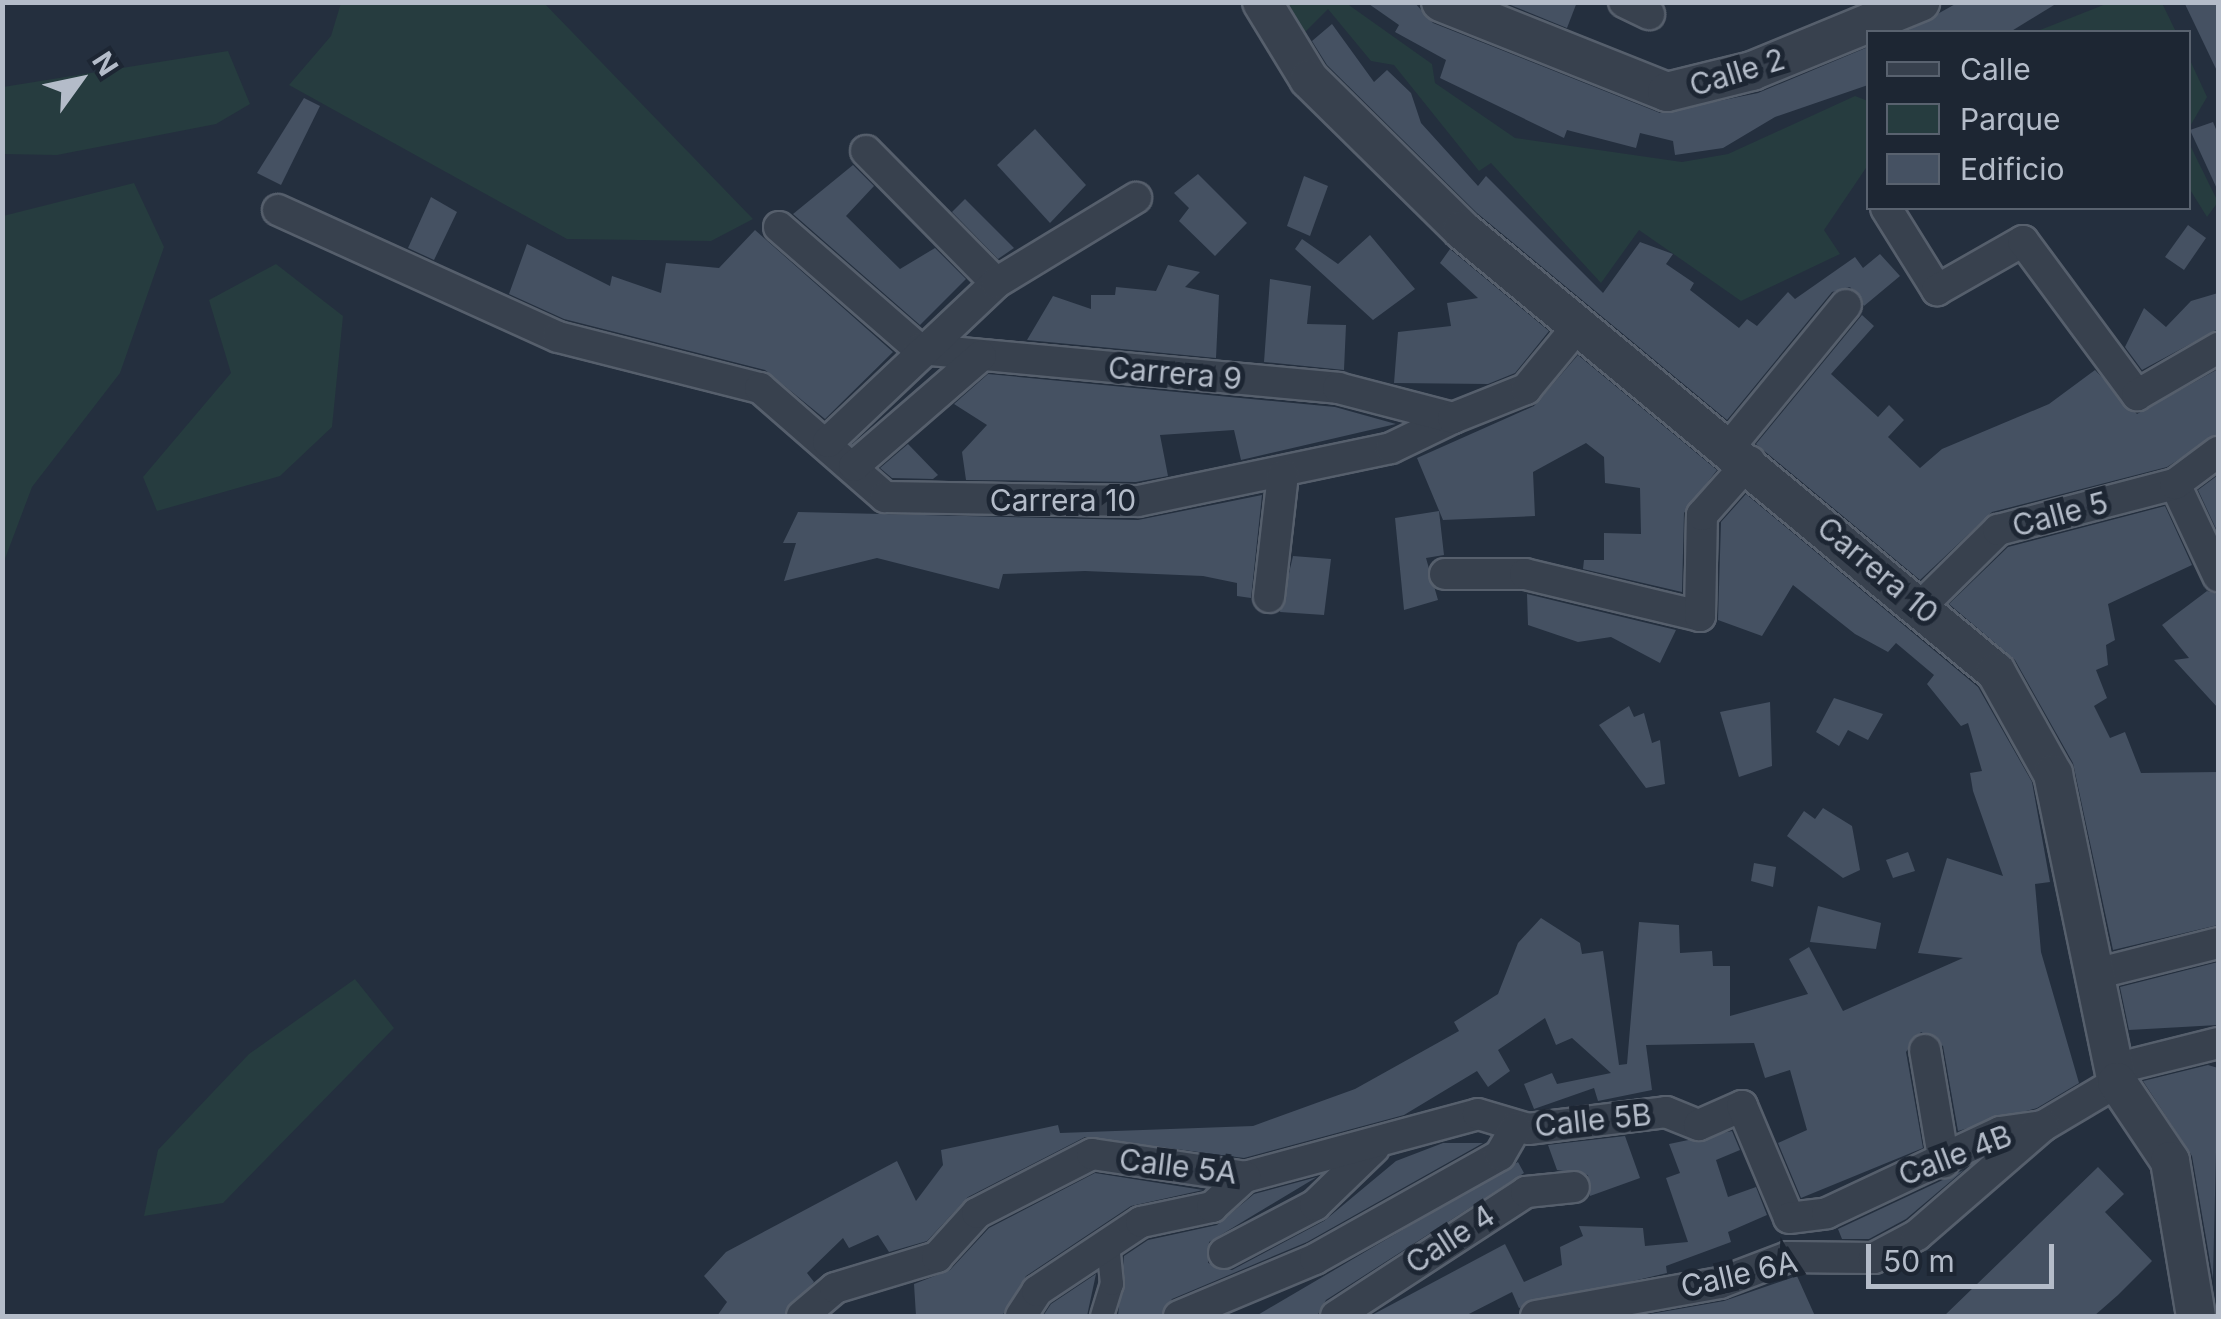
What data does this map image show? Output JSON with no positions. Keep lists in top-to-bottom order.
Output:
{
  "streets": {
    "street": [
      "Calle 2",
      "Carrera 9",
      "Carrera 10",
      "Calle 5",
      "Calle 5B",
      "Calle 4B",
      "Calle 5A",
      "Calle 4",
      "Calle 6A"
    ]
  },
  "crossings": [
    ["Carrera 9", "Carrera 10"],
    ["Carrera 10", "Calle 5"],
    ["Carrera 10", "Calle 4B"],
    ["Calle 5B", "Calle 4B"],
    ["Calle 5B", "Calle 5A"],
    ["Calle 4B", "Calle 6A"]
  ],
  "legend": ["Calle", "Parque", "Edificio"],
  "scale_bar": "50 m",
  "north": "top right"
}
